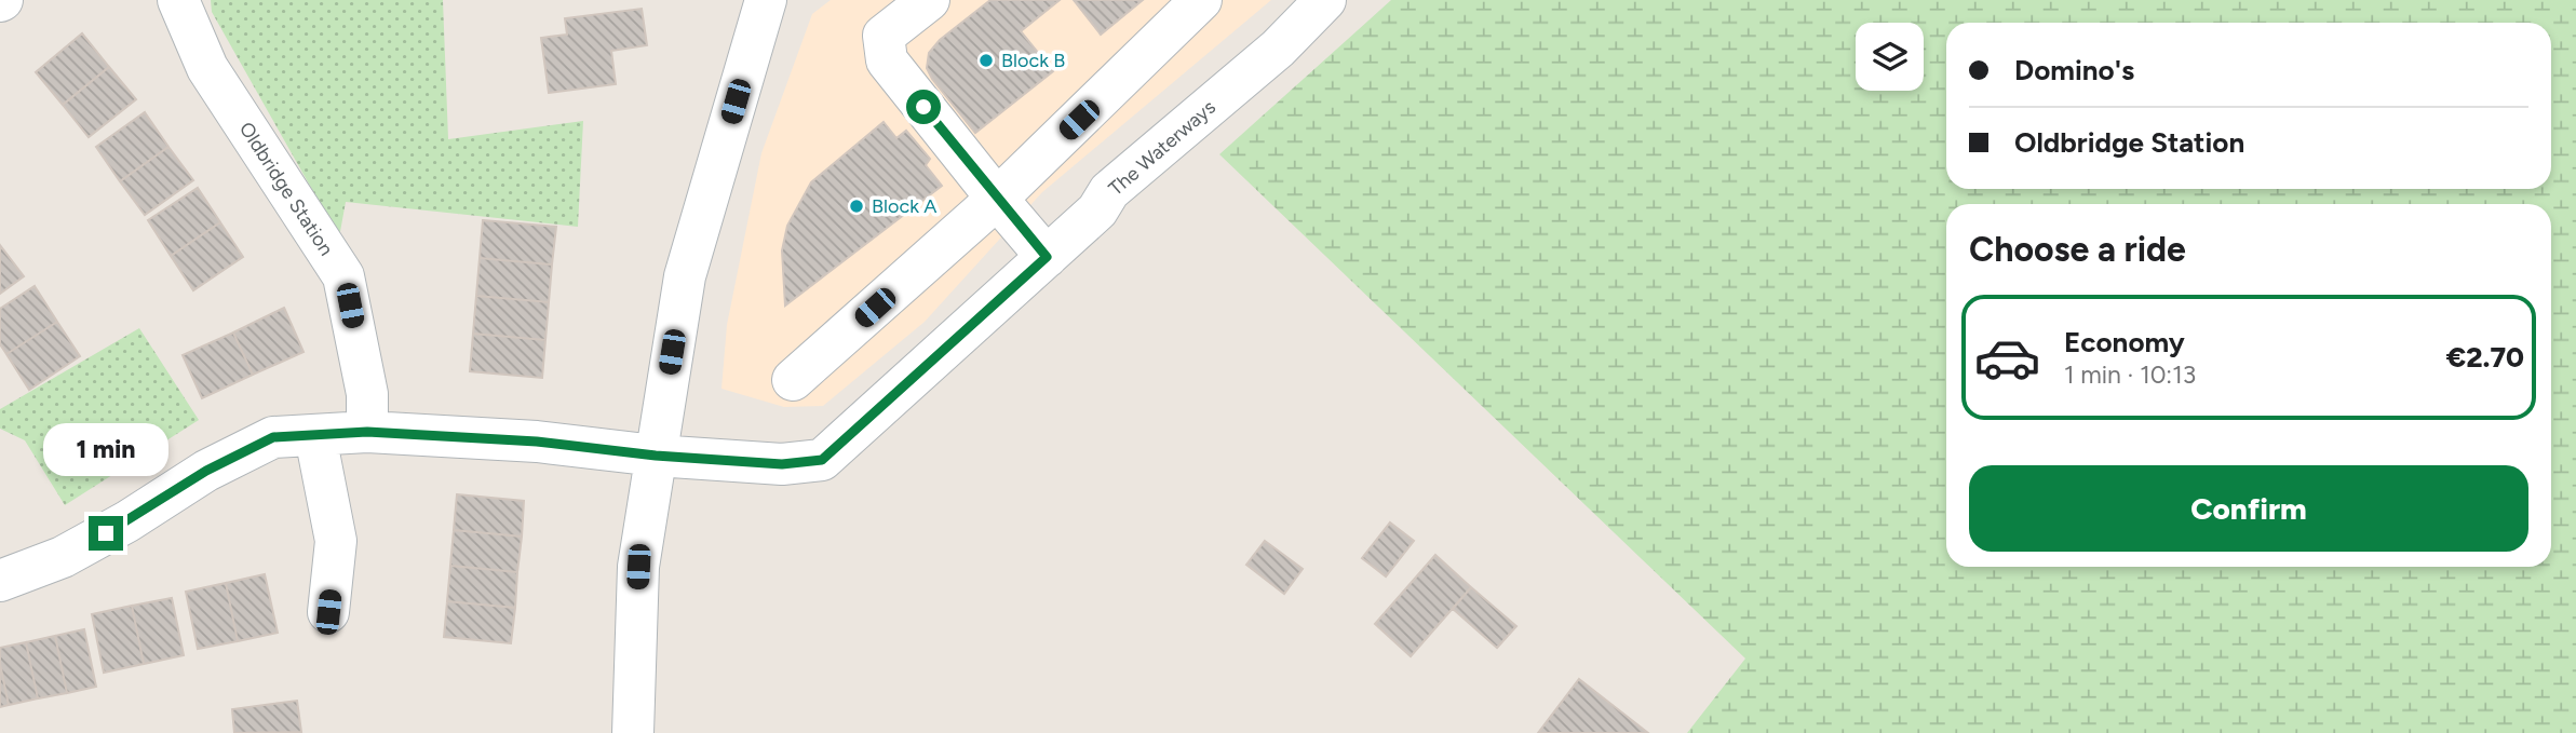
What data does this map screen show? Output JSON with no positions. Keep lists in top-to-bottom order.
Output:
{
  "streets": {
    "street": ["The Waterways", "Oldbridge Station"]
  },
  "places": ["Block B", "Block A"],
  "page": {
    "banner": ["Domino's", "Oldbridge Station"],
    "heading": "Choose a ride",
    "list": [
      {
        "name": "Economy",
        "note": "1 min · 10:13",
        "value": "€2.70"
      }
    ],
    "bubble": "1 min",
    "buttons": "Confirm"
  }
}
